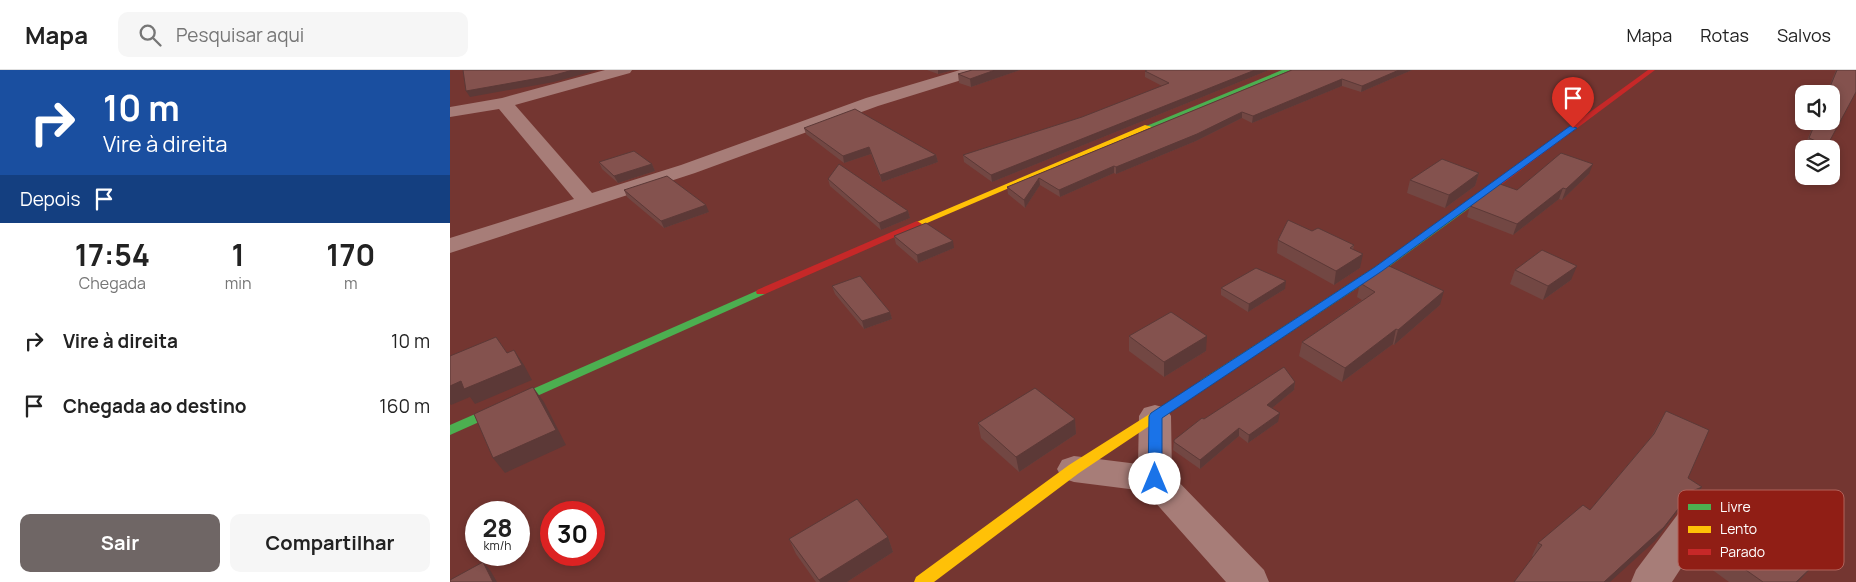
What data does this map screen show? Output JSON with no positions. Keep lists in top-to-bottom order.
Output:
{
  "legend": ["Livre", "Lento", "Parado"],
  "page": {
    "header": "Mapa",
    "search": "Pesquisar aqui",
    "nav": ["Mapa", "Rotas", "Salvos"],
    "turn": ["10 m", "Vire à direita"],
    "then": "Depois",
    "eta": [
      "17:54",
      "Chegada",
      "1",
      "min",
      "170",
      "m"
    ],
    "list": [
      {
        "name": "Vire à direita",
        "value": "10 m"
      },
      {
        "name": "Chegada ao destino",
        "value": "160 m"
      }
    ],
    "speed": "28 km/h",
    "limit": "30",
    "buttons": ["Sair", "Compartilhar"]
  }
}
